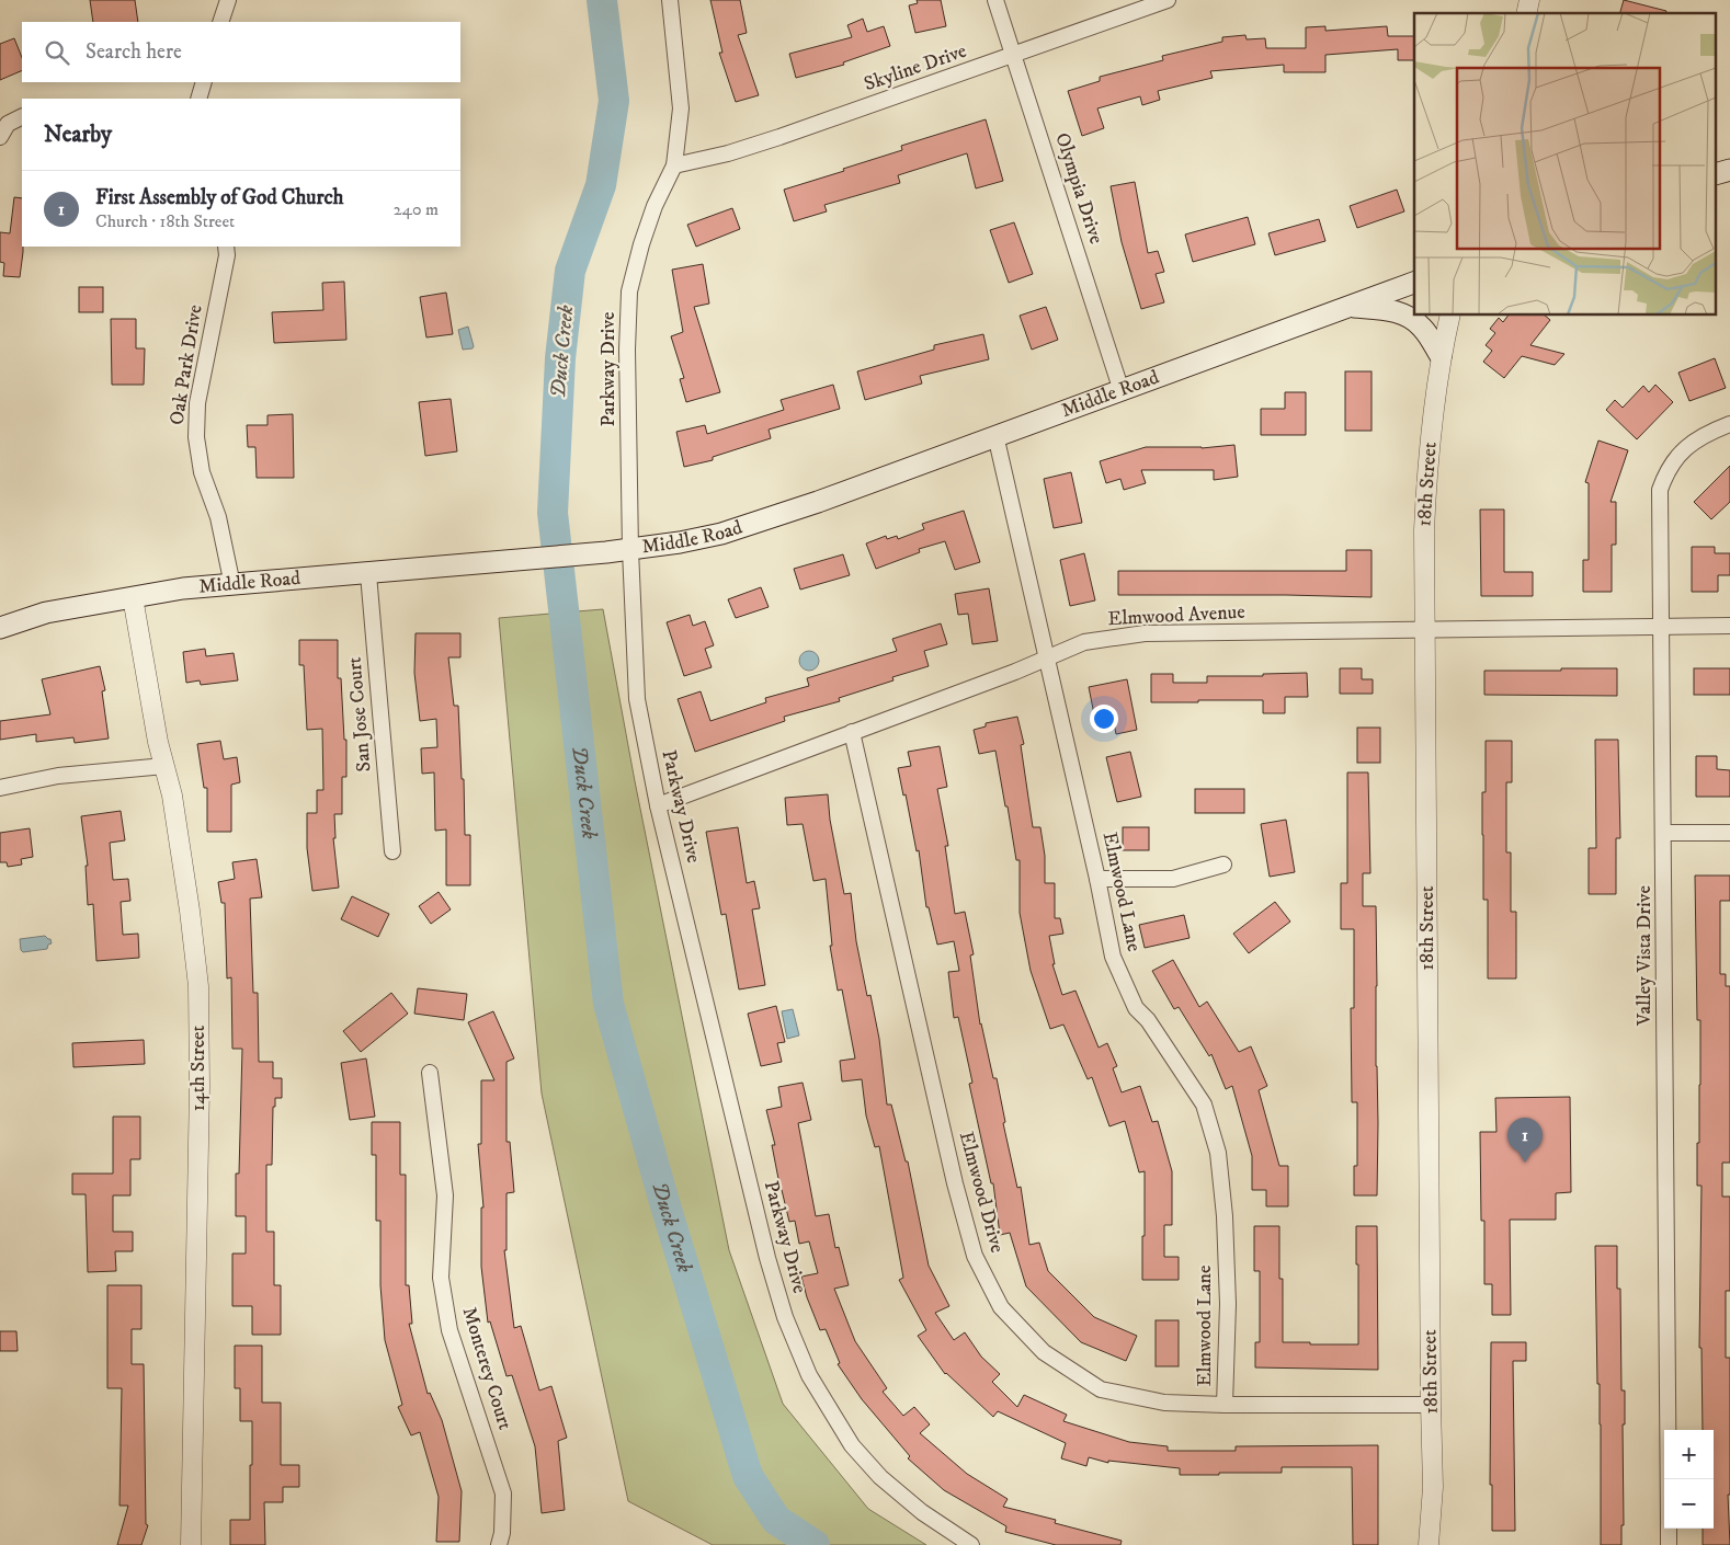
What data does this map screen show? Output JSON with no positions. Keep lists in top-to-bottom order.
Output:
{
  "streets": {
    "main road": ["Middle Road"],
    "street": [
      "Skyline Drive",
      "Olympia Drive",
      "Oak Park Drive",
      "Parkway Drive",
      "18th Street",
      "Elmwood Avenue",
      "San Jose Court",
      "Elmwood Lane",
      "Valley Vista Drive",
      "14th Street",
      "Elmwood Drive",
      "Monterey Court"
    ]
  },
  "crossings": [
    ["Skyline Drive", "Olympia Drive"],
    ["Skyline Drive", "Parkway Drive"],
    ["Olympia Drive", "Middle Road"],
    ["Oak Park Drive", "Middle Road"],
    ["Parkway Drive", "Middle Road"],
    ["Parkway Drive", "Elmwood Avenue"],
    ["Middle Road", "18th Street"],
    ["Middle Road", "San Jose Court"],
    ["Middle Road", "Elmwood Lane"],
    ["Middle Road", "14th Street"],
    ["18th Street", "Elmwood Avenue"],
    ["18th Street", "Elmwood Drive"],
    ["Elmwood Avenue", "Elmwood Lane"],
    ["Elmwood Avenue", "Valley Vista Drive"],
    ["Elmwood Avenue", "Elmwood Drive"],
    ["Elmwood Lane", "Elmwood Drive"]
  ],
  "water": ["Duck Creek"],
  "page": {
    "search": "Search here",
    "heading": "Nearby",
    "list": [
      {
        "mark": "1",
        "name": "First Assembly of God Church",
        "note": "Church · 18th Street",
        "value": "240 m"
      }
    ],
    "pins": "1",
    "map_buttons": ["+", "−"]
  }
}
